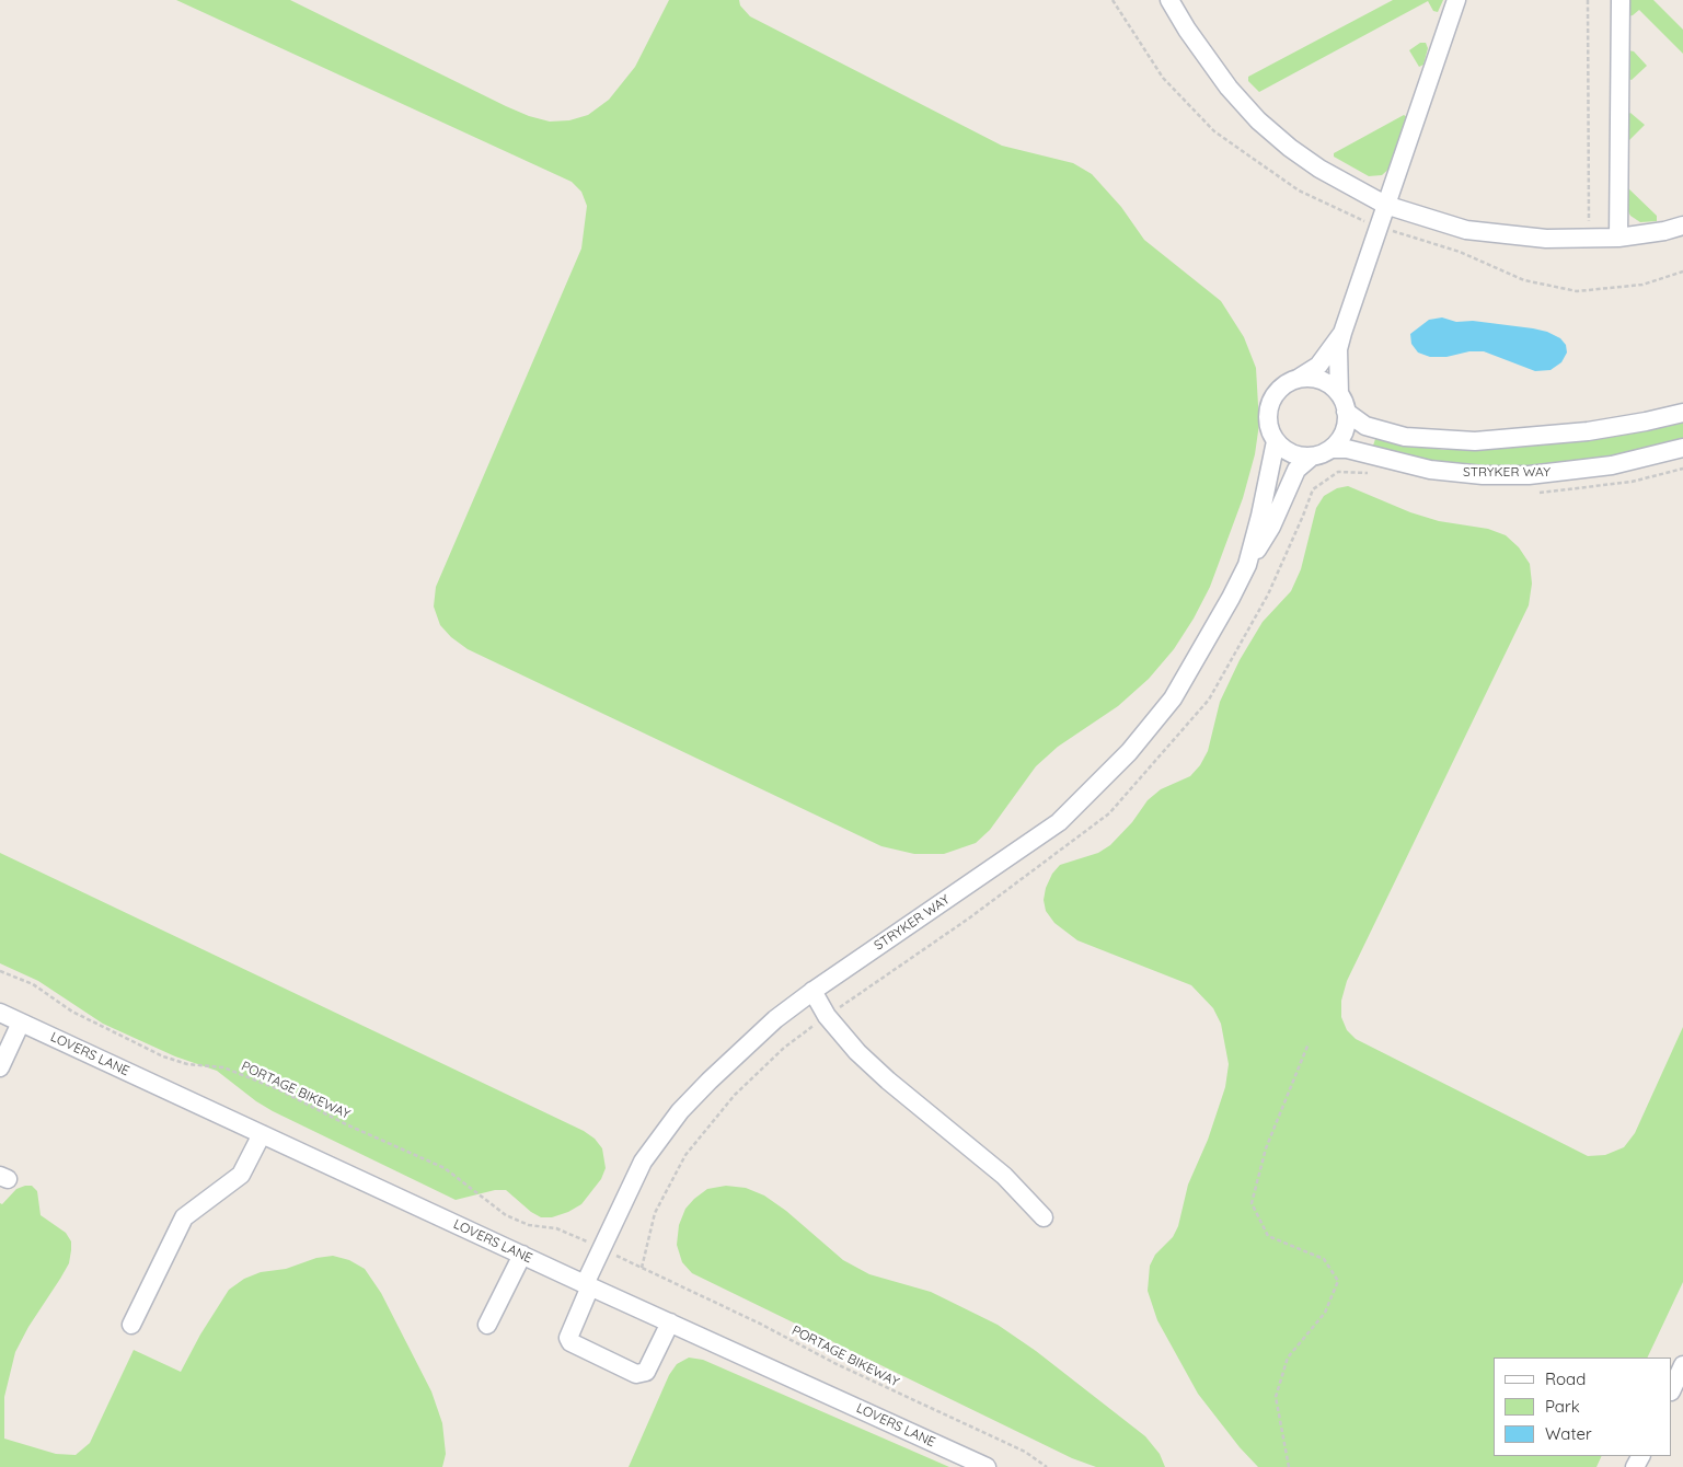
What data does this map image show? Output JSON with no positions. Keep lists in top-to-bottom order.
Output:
{
  "streets": {
    "street": ["STRYKER WAY", "LOVERS LANE"],
    "path": ["PORTAGE BIKEWAY"]
  },
  "crossings": [
    ["STRYKER WAY", "LOVERS LANE"]
  ],
  "legend": ["Road", "Park", "Water"]
}
